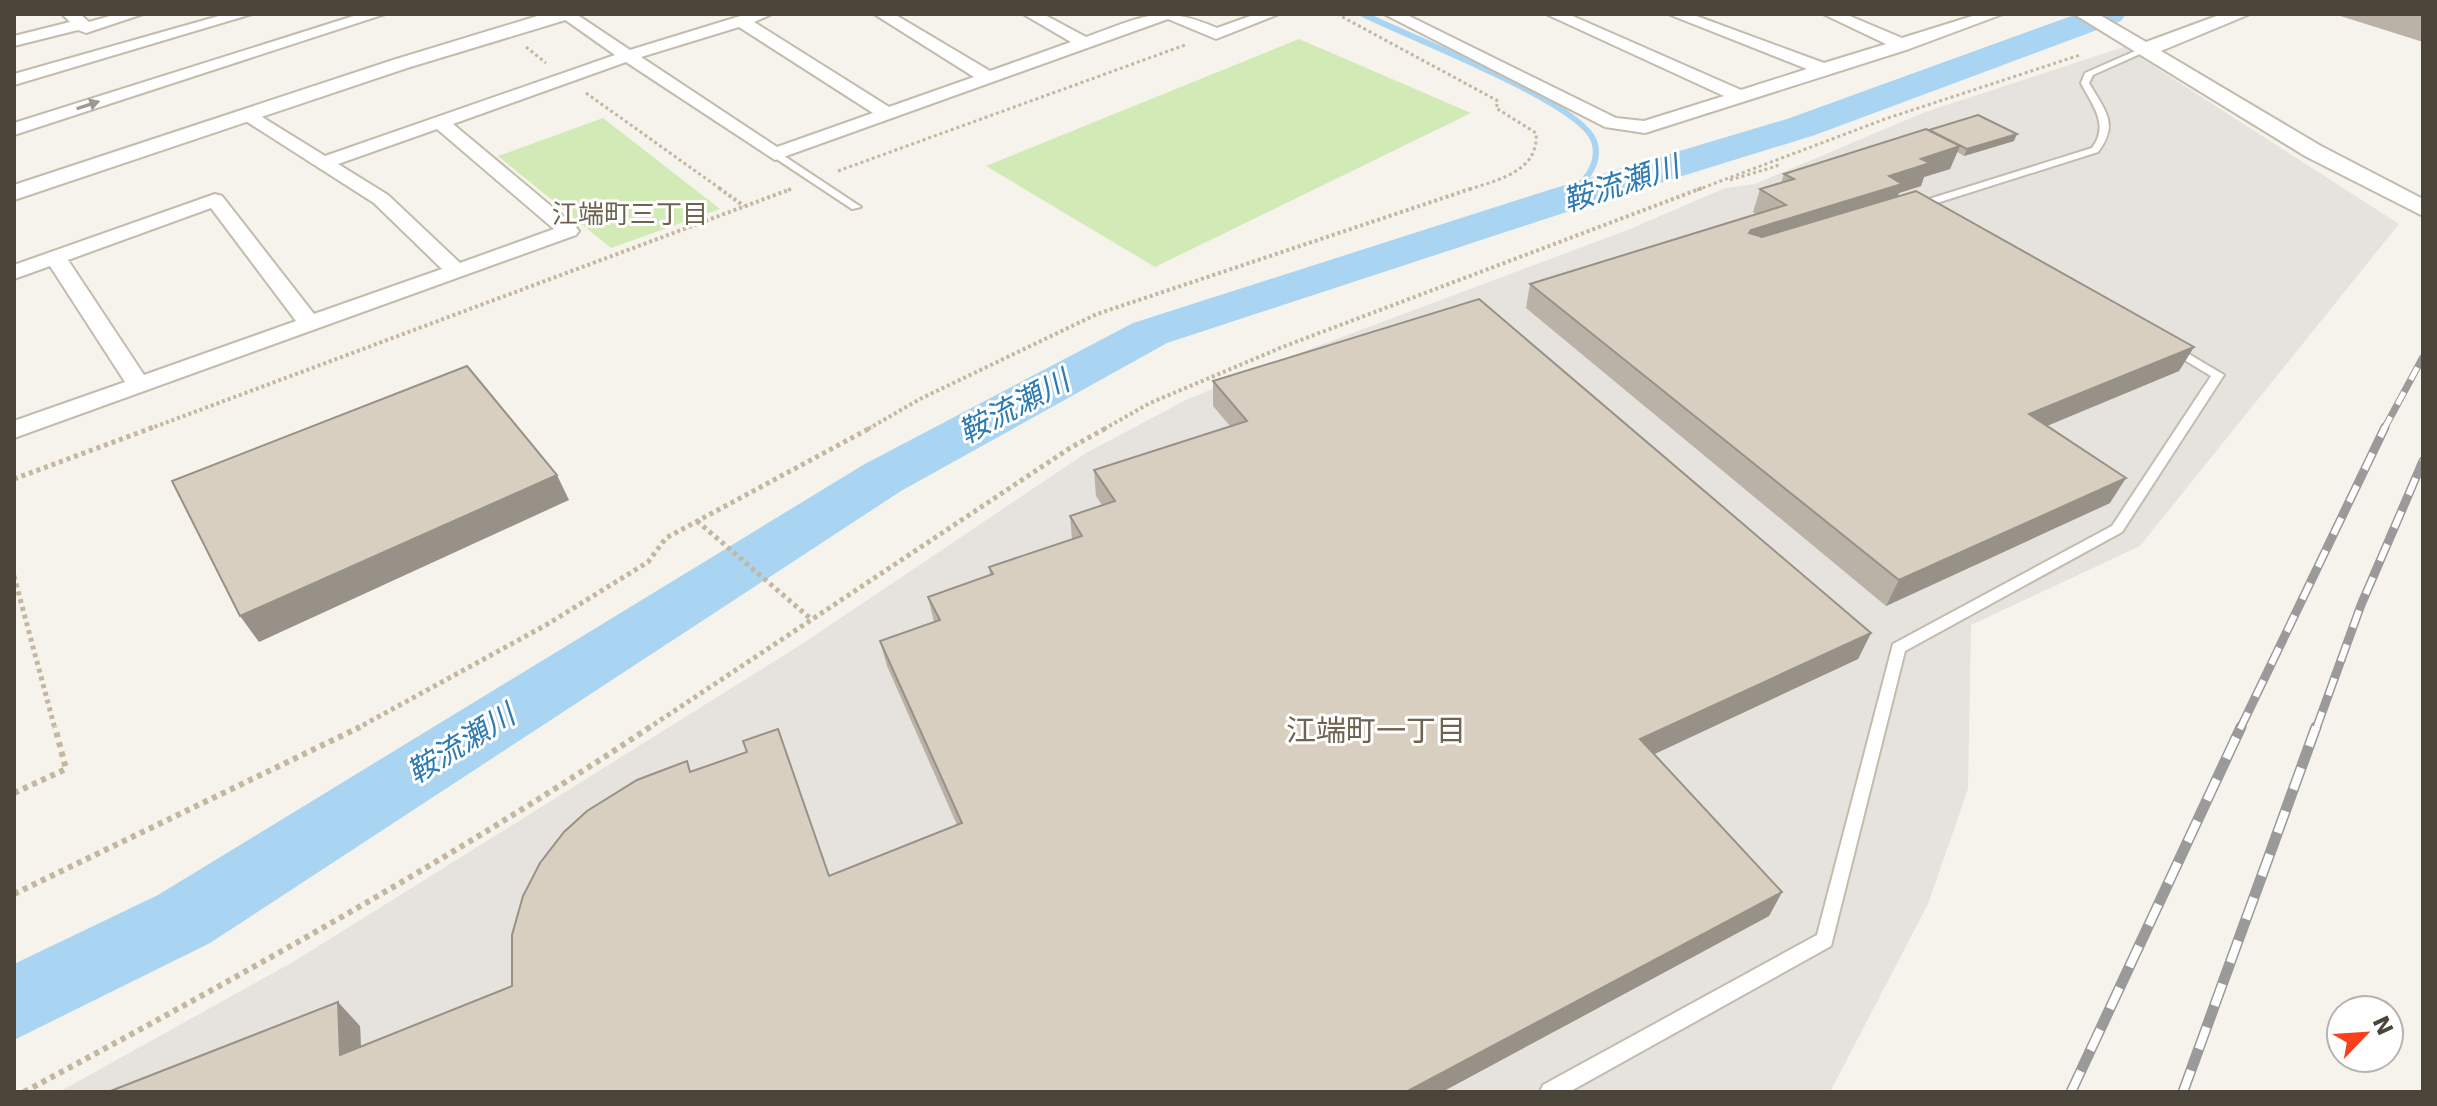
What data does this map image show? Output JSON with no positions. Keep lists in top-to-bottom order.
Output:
{
  "districts": ["江端町三丁目", "江端町一丁目"],
  "water": ["鞍流瀬川"],
  "north": "top right"
}
